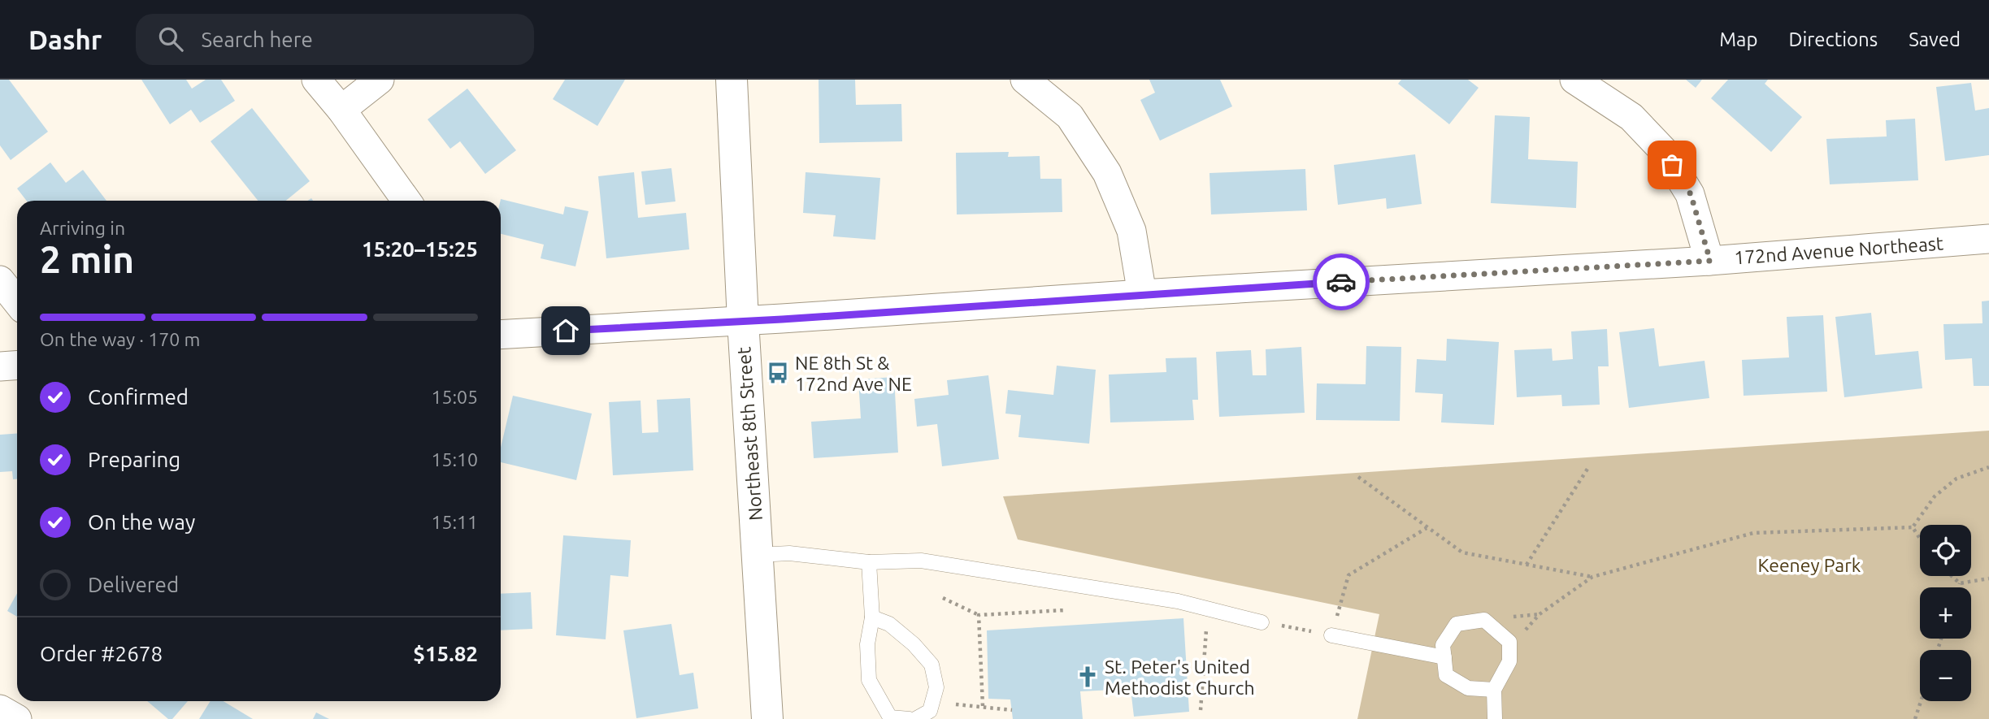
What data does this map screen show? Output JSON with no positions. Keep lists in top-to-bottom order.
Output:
{
  "streets": {
    "street": ["172nd Avenue Northeast", "Northeast 8th Street"]
  },
  "crossings": [
    ["172nd Avenue Northeast", "Northeast 8th Street"]
  ],
  "parks": ["Keeney Park"],
  "places": {
    "bus stop": ["NE 8th St & 172nd Ave NE"],
    "church": ["St. Peter's United Methodist Church"]
  },
  "page": {
    "header": "Dashr",
    "search": "Search here",
    "nav": ["Map", "Directions", "Saved"],
    "heading": ["2 min", "Arriving in", "15:20–15:25"],
    "panel": ["Order #2678", "$15.82"],
    "bar": "On the way · 170 m",
    "list": [
      ["Confirmed", "15:05"],
      ["Preparing", "15:10"],
      ["On the way", "15:11"],
      "Delivered"
    ],
    "map_buttons": ["+", "−"]
  }
}
